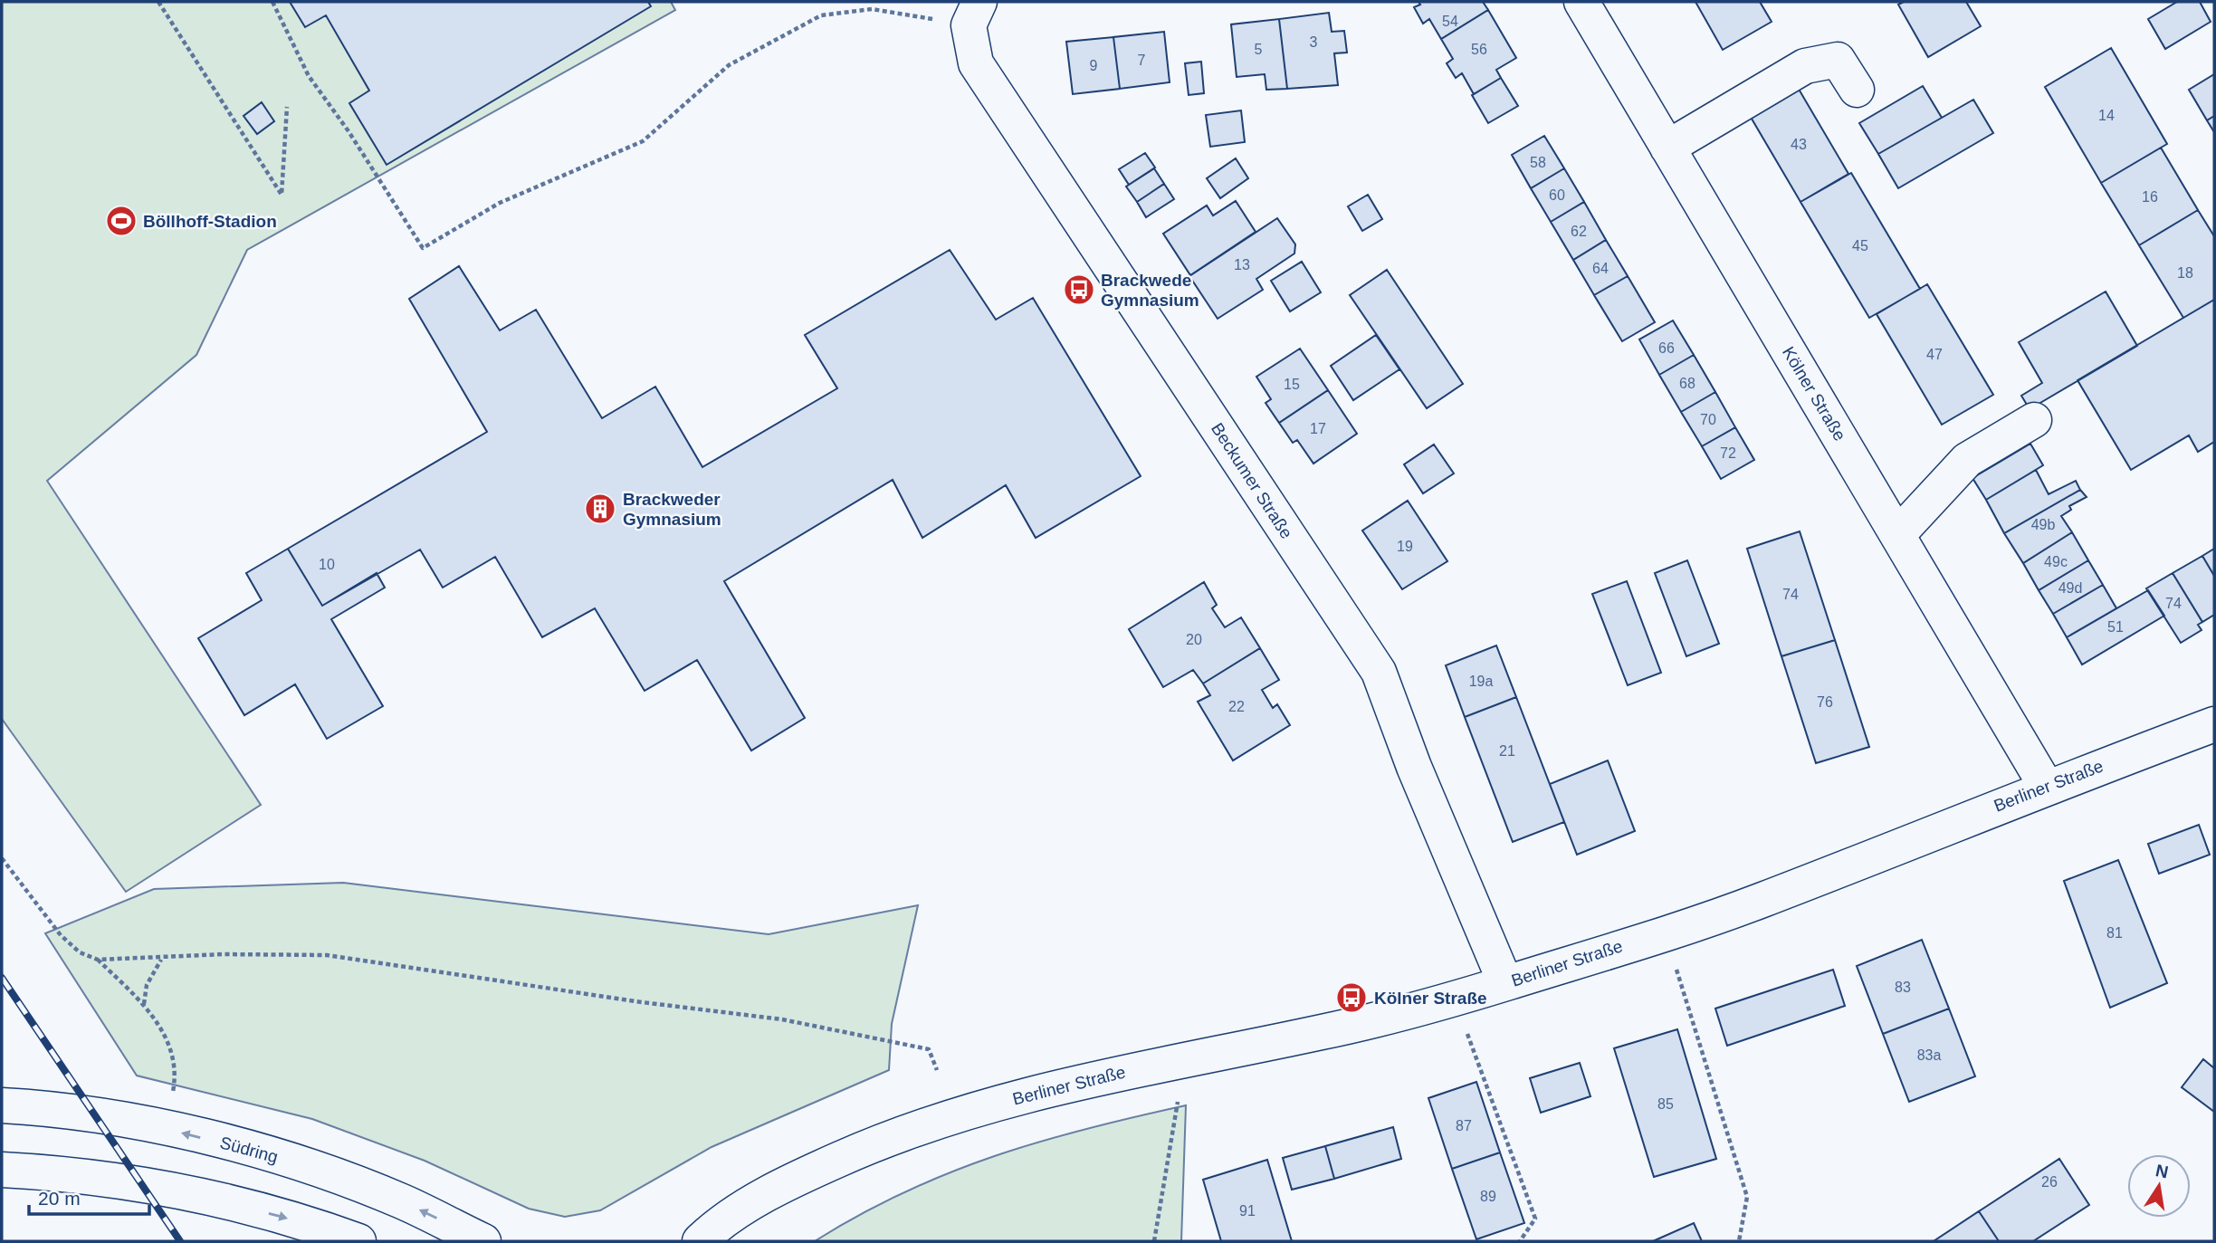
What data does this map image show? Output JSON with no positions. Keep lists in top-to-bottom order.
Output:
{
  "streets": {
    "street": [
      "Kölner Straße",
      "Beckumer Straße",
      "Berliner Straße",
      "Südring"
    ]
  },
  "crossings": [
    ["Kölner Straße", "Berliner Straße"],
    ["Beckumer Straße", "Berliner Straße"]
  ],
  "places": {
    "sports": ["Böllhoff-Stadion"],
    "bus stop": ["Brackwede Gymnasium", "Kölner Straße"],
    "building": ["Brackweder Gymnasium"]
  },
  "house_numbers": [
    "54",
    "3",
    "5",
    "56",
    "7",
    "9",
    "14",
    "43",
    "58",
    "60",
    "16",
    "62",
    "45",
    "13",
    "64",
    "18",
    "66",
    "47",
    "68",
    "15",
    "70",
    "17",
    "72",
    "49b",
    "19",
    "49c",
    "10",
    "49d",
    "74",
    "74",
    "51",
    "20",
    "19a",
    "76",
    "22",
    "21",
    "81",
    "83",
    "83a",
    "85",
    "87",
    "26",
    "89",
    "91"
  ],
  "scale_bar": "20 m",
  "north": "top"
}
